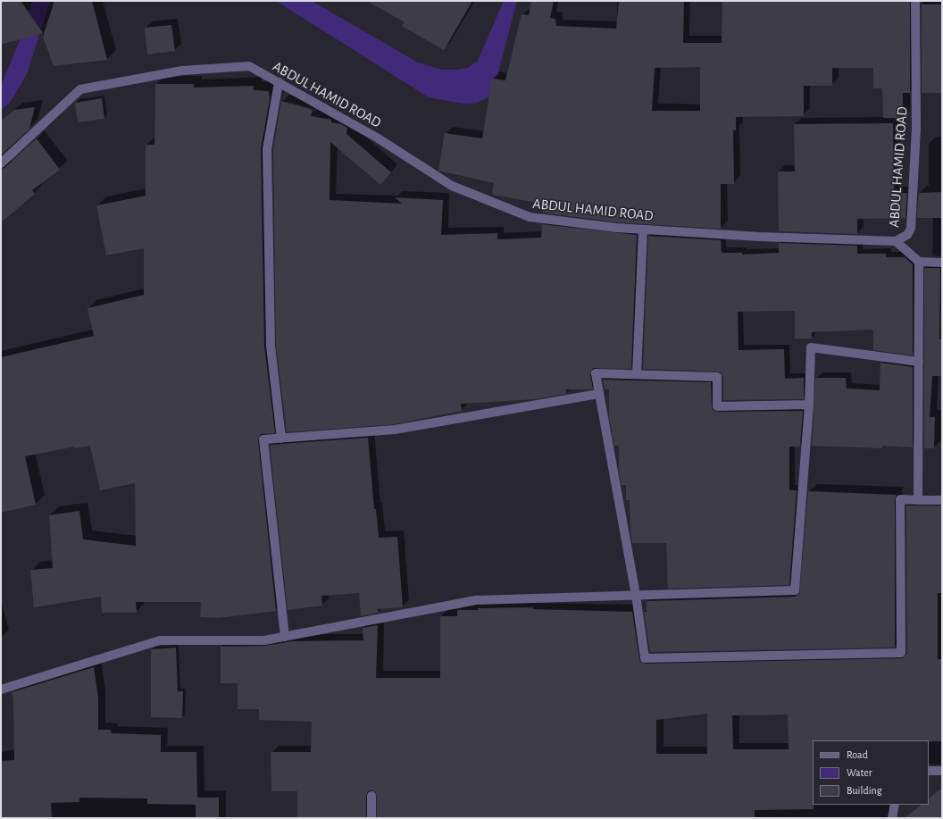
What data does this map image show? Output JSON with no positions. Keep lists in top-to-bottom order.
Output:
{
  "streets": {
    "street": ["ABDUL HAMID ROAD"]
  },
  "legend": ["Road", "Water", "Building"]
}
